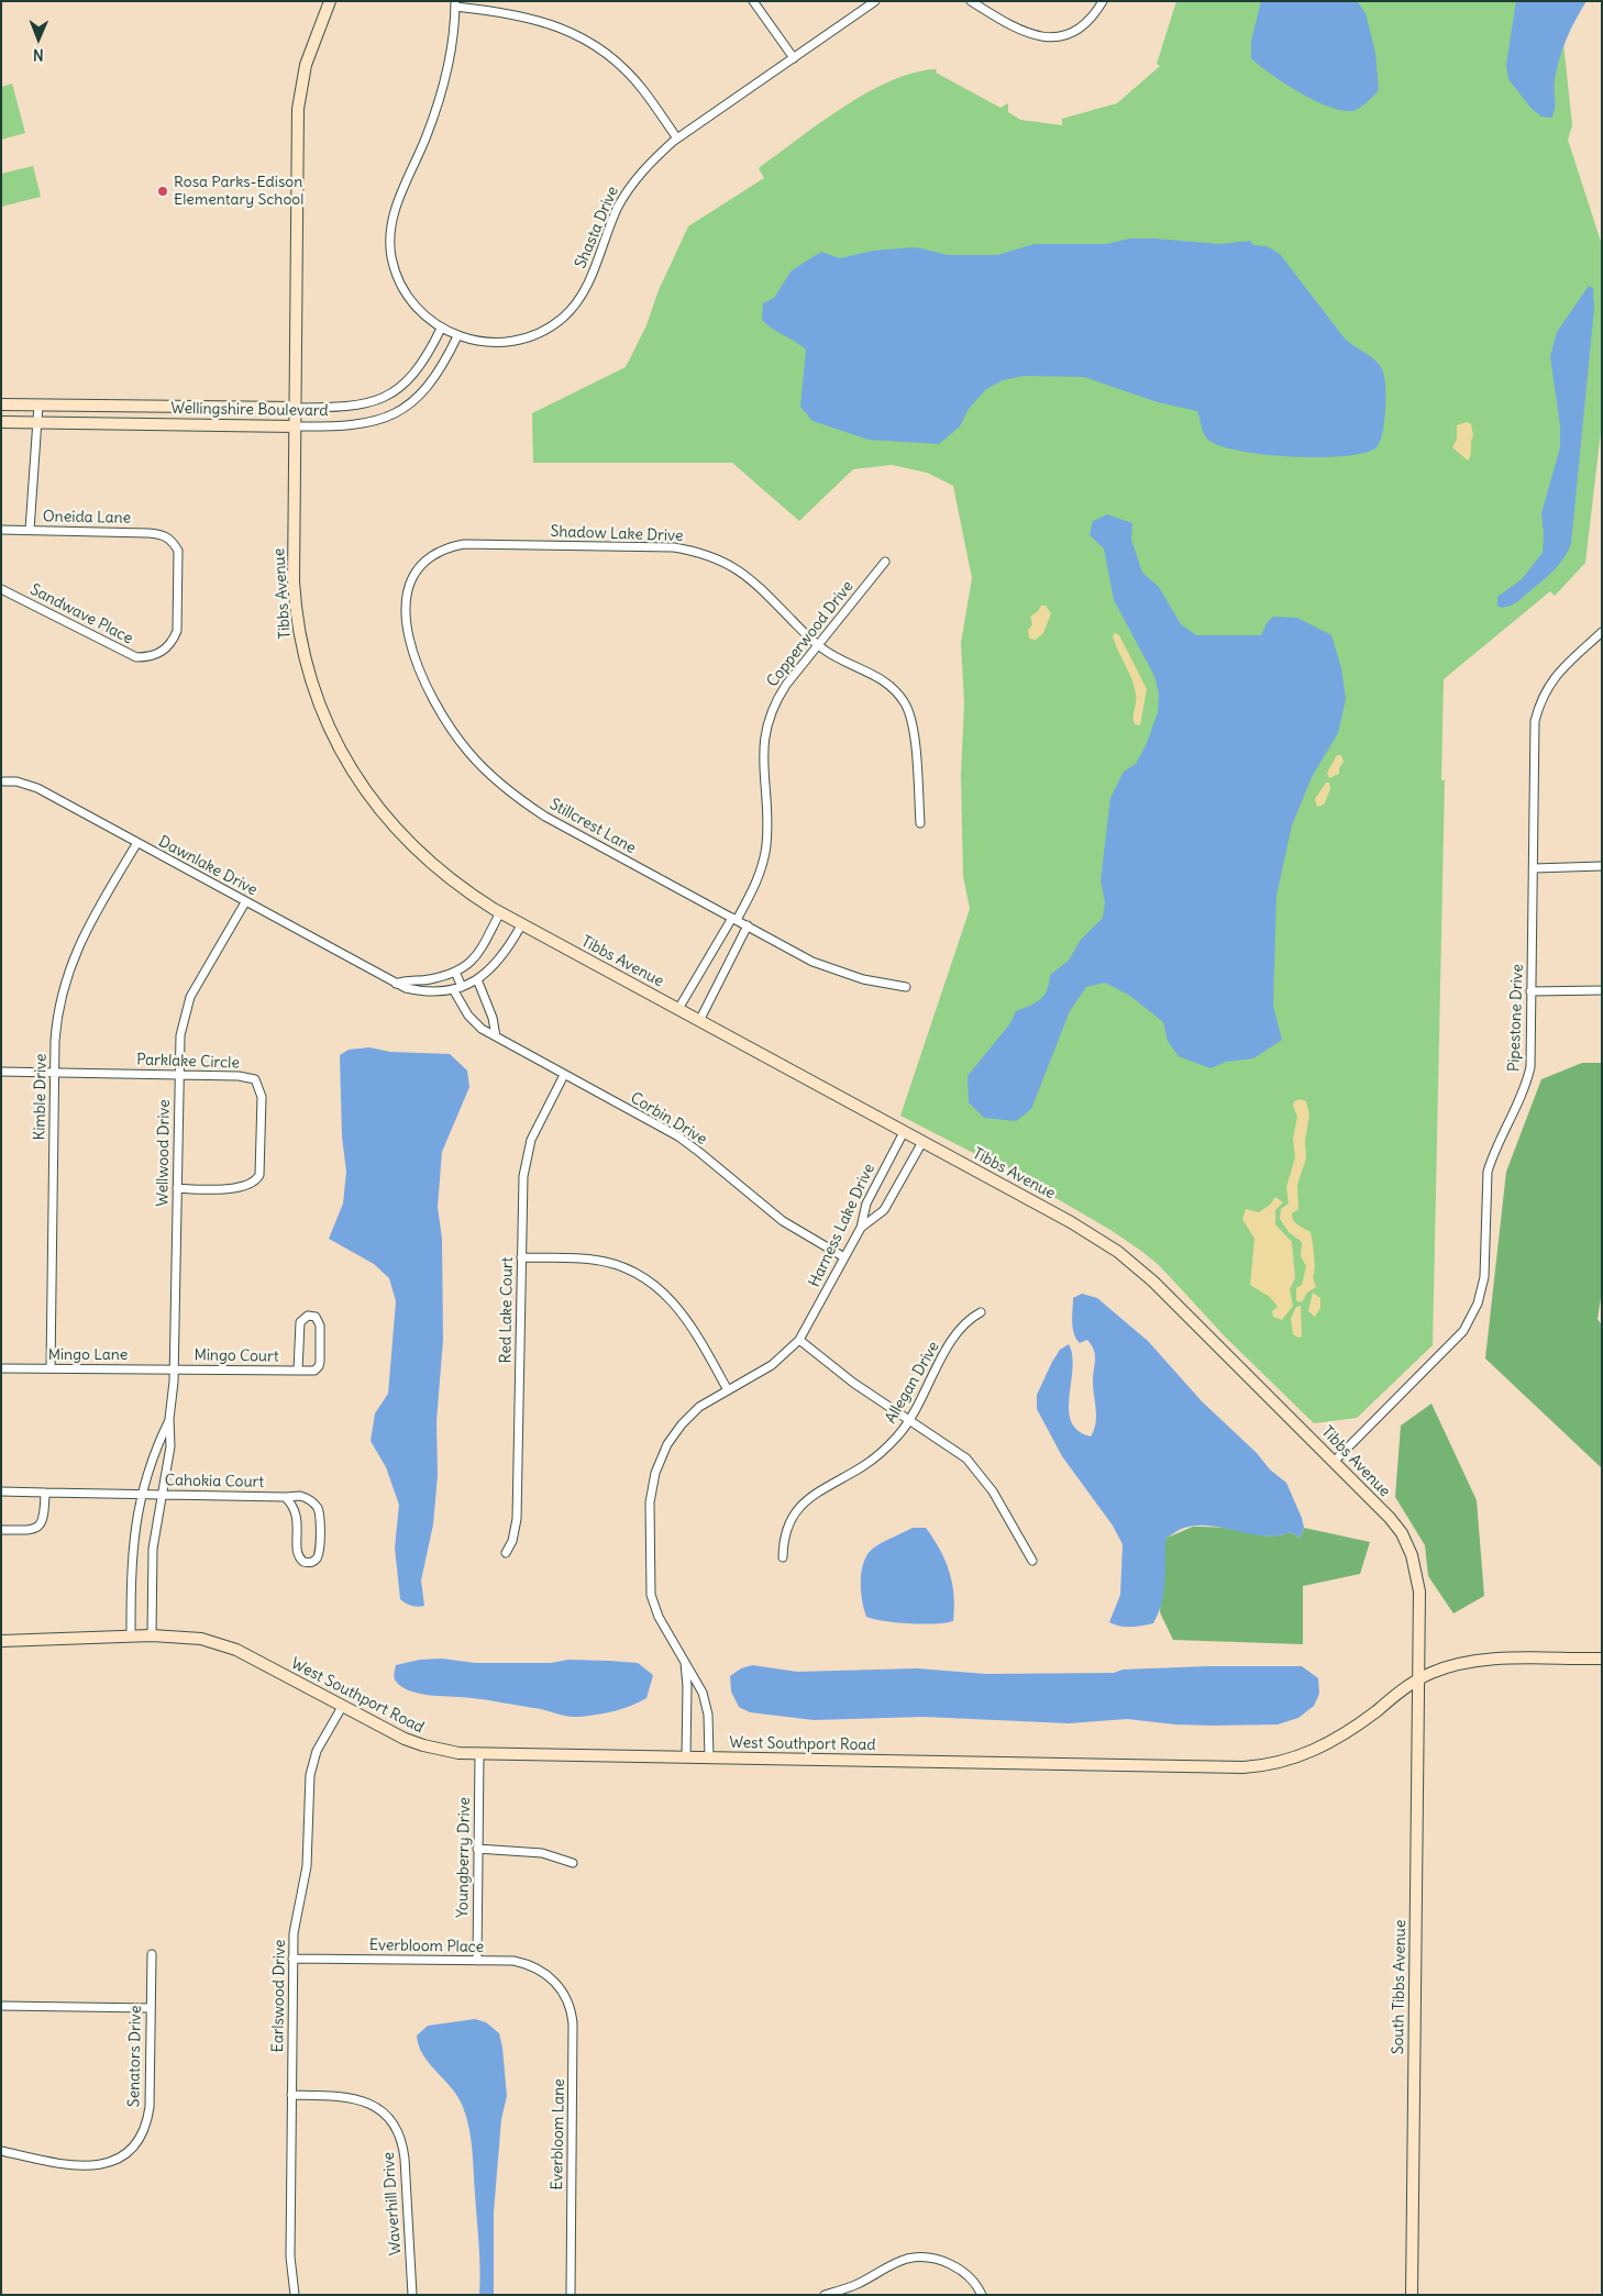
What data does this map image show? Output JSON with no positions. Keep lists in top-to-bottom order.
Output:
{
  "streets": {
    "street": [
      "Shasta Drive",
      "Wellingshire Boulevard",
      "Oneida Lane",
      "Shadow Lake Drive",
      "Tibbs Avenue",
      "Sandwave Place",
      "Copperwood Drive",
      "Stillcrest Lane",
      "Dawnlake Drive",
      "Pipestone Drive",
      "Parklake Circle",
      "Kimble Drive",
      "Corbin Drive",
      "Wellwood Drive",
      "Harness Lake Drive",
      "Red Lake Court",
      "Mingo Lane",
      "Mingo Court",
      "Allegan Drive",
      "Cahokia Court",
      "West Southport Road",
      "Youngberry Drive",
      "Everbloom Place",
      "South Tibbs Avenue",
      "Earlswood Drive",
      "Senators Drive",
      "Everbloom Lane",
      "Waverhill Drive"
    ]
  },
  "crossings": [
    ["Shasta Drive", "Wellingshire Boulevard"],
    ["Wellingshire Boulevard", "Tibbs Avenue"],
    ["Oneida Lane", "Sandwave Place"],
    ["Shadow Lake Drive", "Copperwood Drive"],
    ["Shadow Lake Drive", "Stillcrest Lane"],
    ["Tibbs Avenue", "Copperwood Drive"],
    ["Tibbs Avenue", "Dawnlake Drive"],
    ["Tibbs Avenue", "Pipestone Drive"],
    ["Tibbs Avenue", "Harness Lake Drive"],
    ["Tibbs Avenue", "West Southport Road"],
    ["Tibbs Avenue", "South Tibbs Avenue"],
    ["Copperwood Drive", "Stillcrest Lane"],
    ["Dawnlake Drive", "Kimble Drive"],
    ["Dawnlake Drive", "Corbin Drive"],
    ["Dawnlake Drive", "Wellwood Drive"],
    ["Parklake Circle", "Kimble Drive"],
    ["Parklake Circle", "Wellwood Drive"],
    ["Kimble Drive", "Mingo Lane"],
    ["Corbin Drive", "Harness Lake Drive"],
    ["Corbin Drive", "Red Lake Court"],
    ["Wellwood Drive", "Mingo Lane"],
    ["Wellwood Drive", "Mingo Court"],
    ["Wellwood Drive", "Cahokia Court"],
    ["Wellwood Drive", "West Southport Road"],
    ["Harness Lake Drive", "West Southport Road"],
    ["Mingo Lane", "Mingo Court"],
    ["West Southport Road", "Youngberry Drive"],
    ["West Southport Road", "South Tibbs Avenue"],
    ["West Southport Road", "Earlswood Drive"],
    ["Youngberry Drive", "Everbloom Place"],
    ["Everbloom Place", "Earlswood Drive"],
    ["Everbloom Place", "Everbloom Lane"],
    ["Earlswood Drive", "Waverhill Drive"]
  ],
  "places": ["Rosa Parks-Edison Elementary School"],
  "north": "bottom"
}
